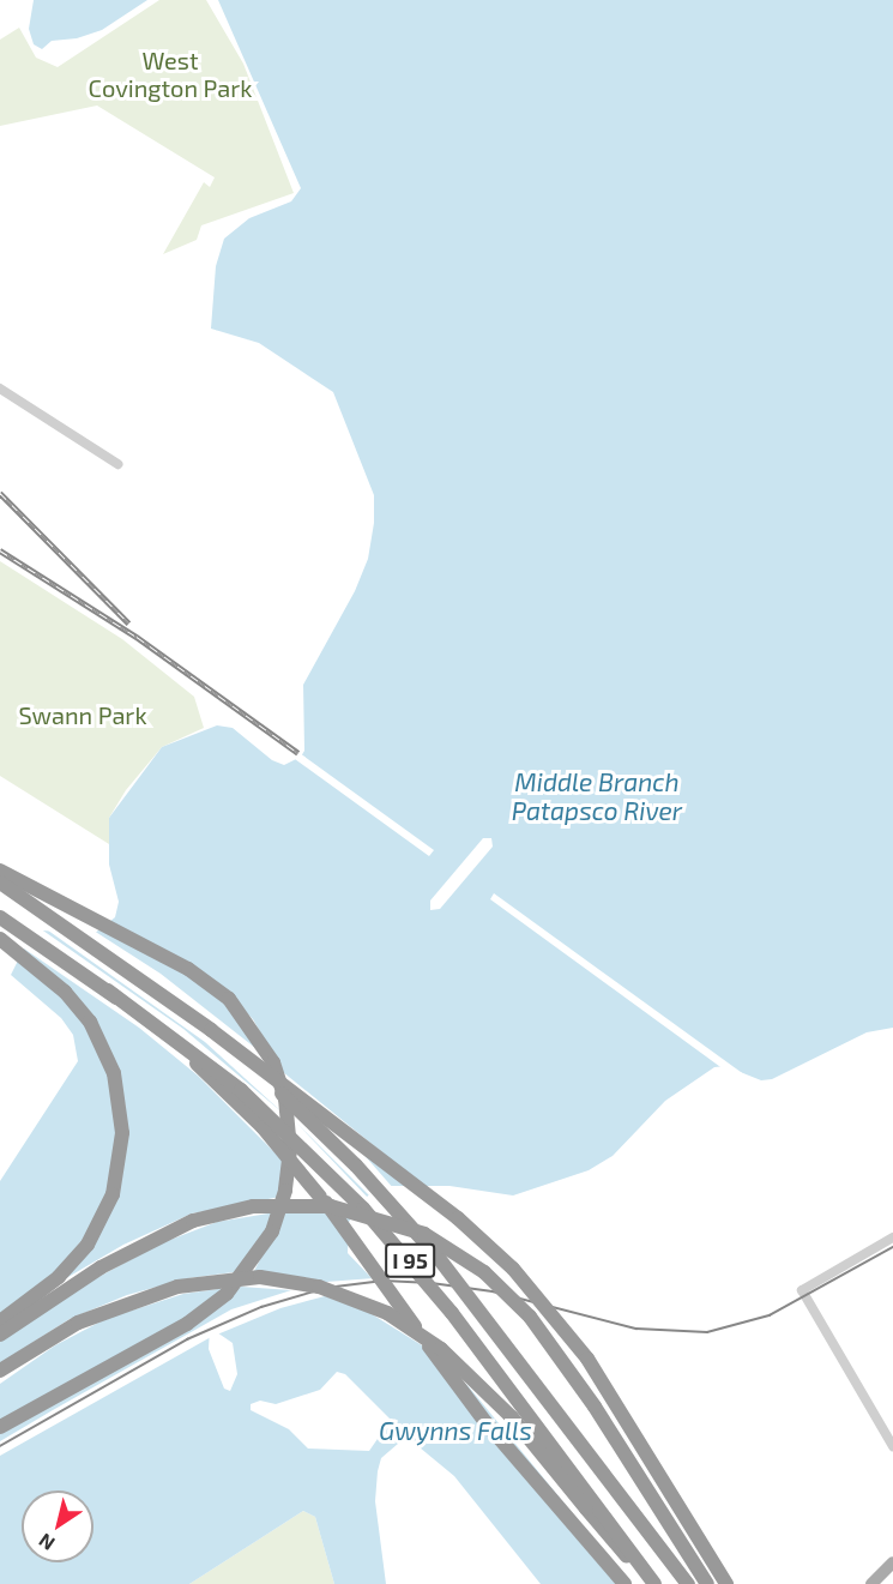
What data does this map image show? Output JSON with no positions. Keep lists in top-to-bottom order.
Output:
{
  "streets": {
    "highway": ["I 95"]
  },
  "water": ["Middle Branch Patapsco River", "Gwynns Falls"],
  "parks": ["West Covington Park", "Swann Park"],
  "north": "bottom left"
}
